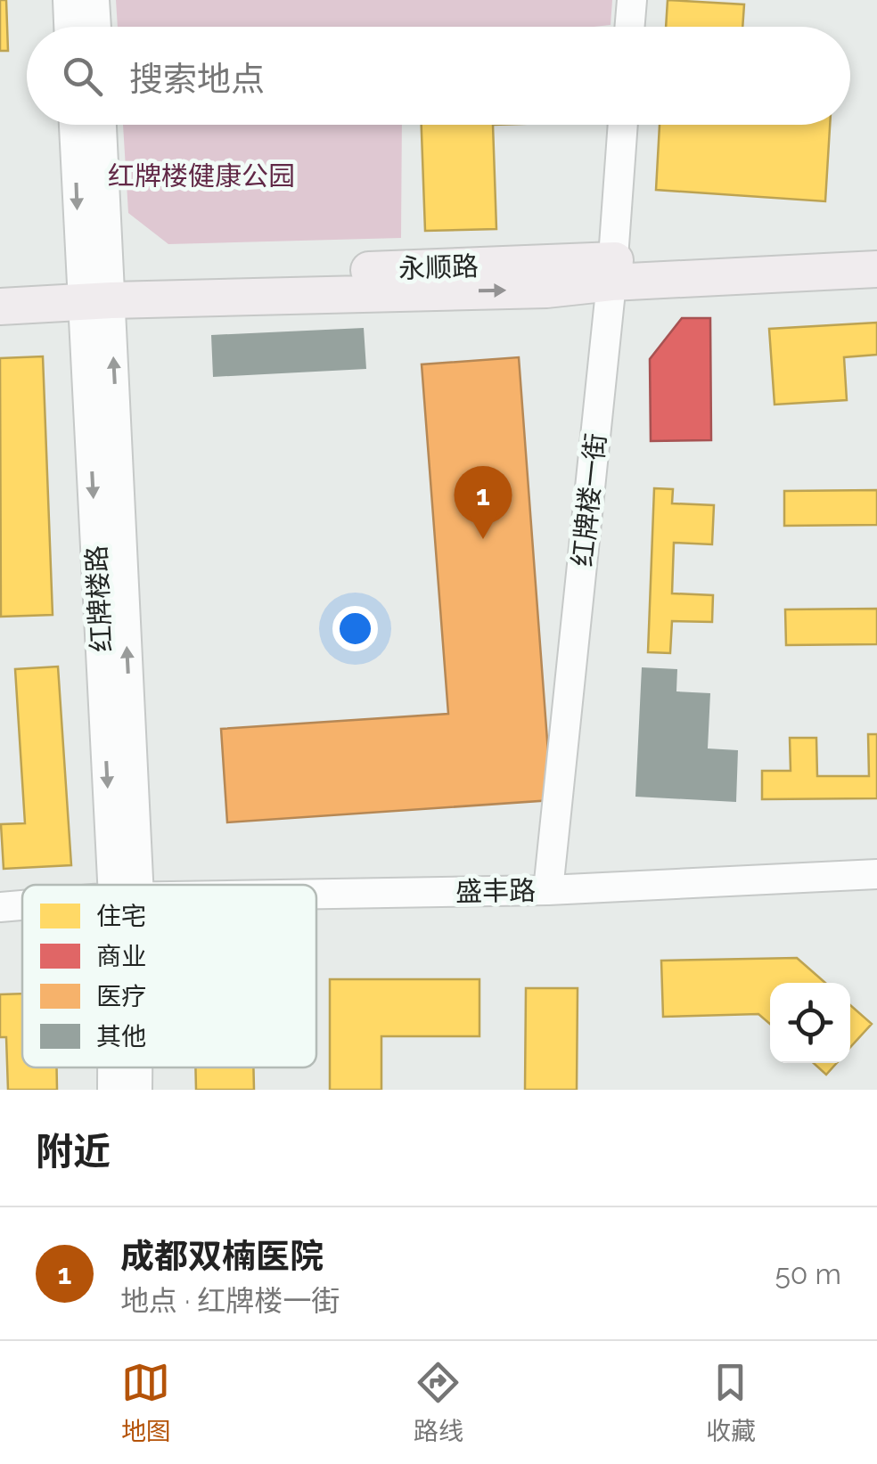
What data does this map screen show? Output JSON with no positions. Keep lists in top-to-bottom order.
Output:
{
  "streets": {
    "main road": ["永顺路"],
    "street": ["红牌楼一街", "红牌楼路", "盛丰路"]
  },
  "crossings": [
    ["永顺路", "红牌楼一街"],
    ["永顺路", "红牌楼路"],
    ["红牌楼一街", "盛丰路"]
  ],
  "parks": ["红牌楼健康公园"],
  "legend": [
    "住宅",
    "商业",
    "医疗",
    "其他"
  ],
  "page": {
    "search": "搜索地点",
    "pins": "1",
    "heading": "附近",
    "list": [
      {
        "mark": "1",
        "name": "成都双楠医院",
        "note": "地点 · 红牌楼一街",
        "value": "50 m"
      }
    ],
    "nav": ["地图", "路线", "收藏"]
  }
}
